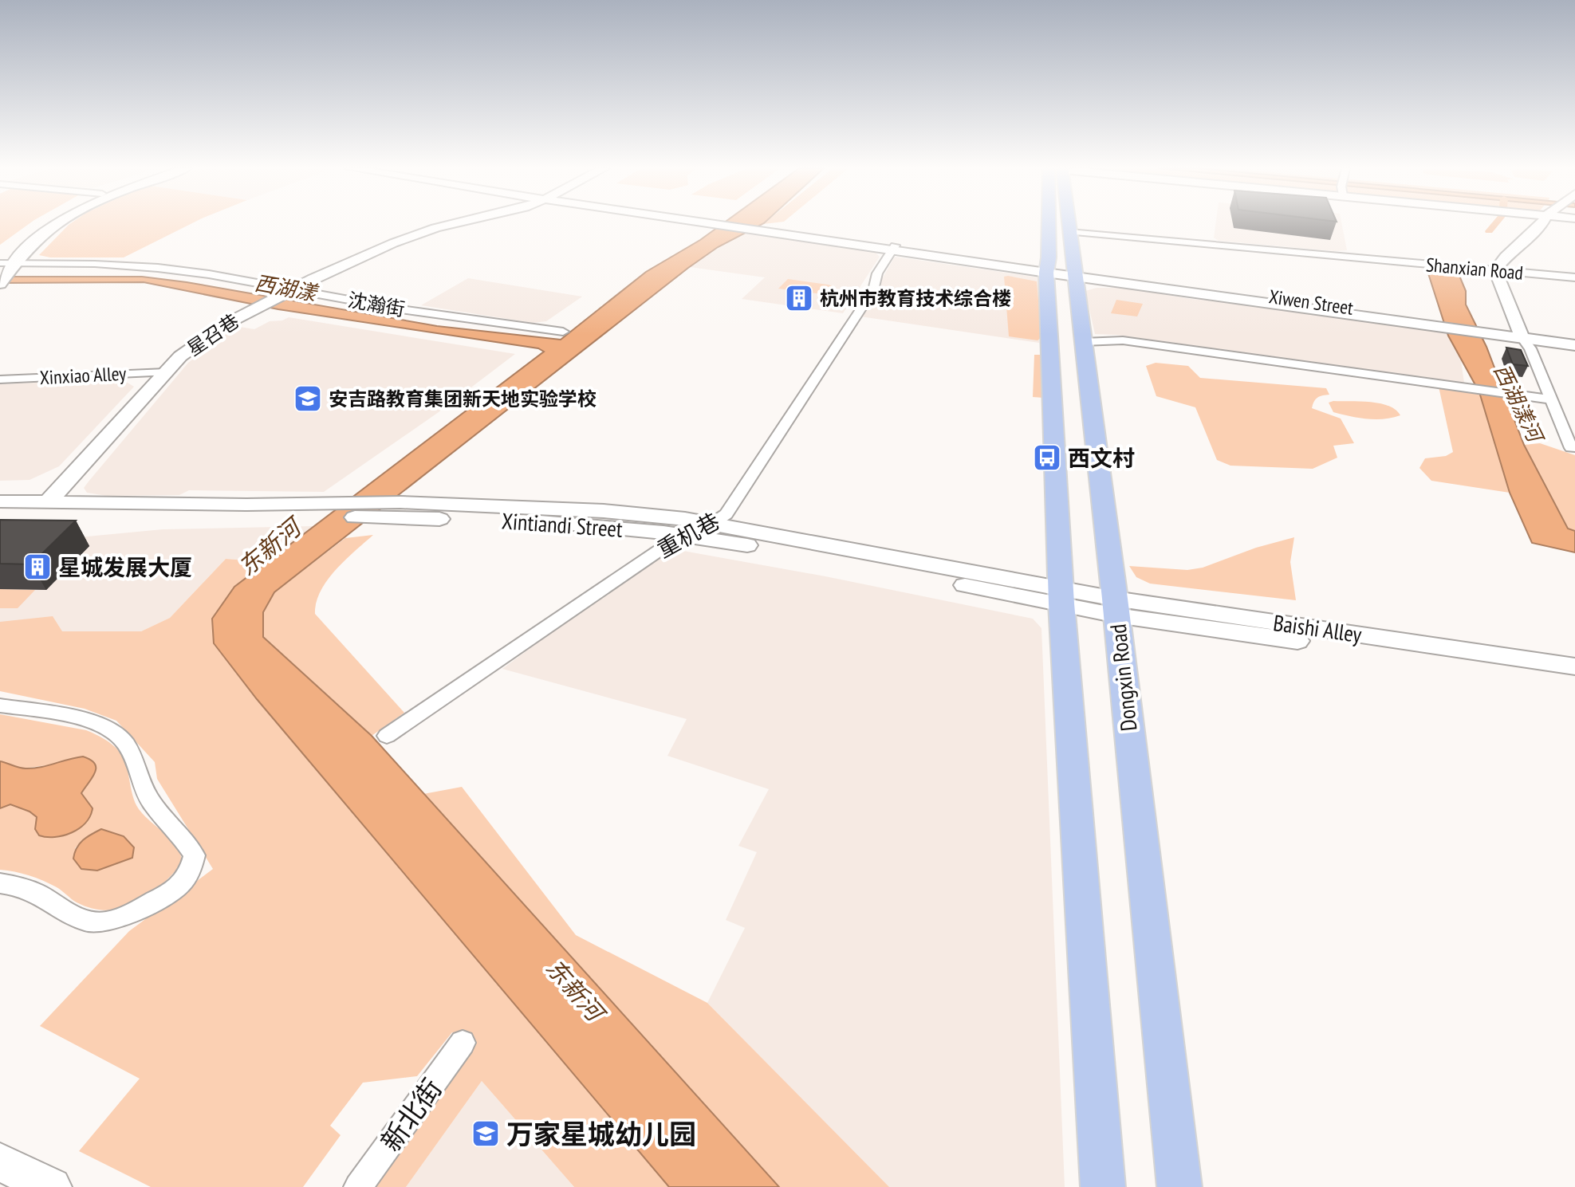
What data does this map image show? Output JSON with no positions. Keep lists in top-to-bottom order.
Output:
{
  "streets": {
    "main road": [
      "Xiwen Street",
      "星召巷",
      "Xintiandi Street",
      "Baishi Alley",
      "Dongxin Road"
    ],
    "street": [
      "Shanxian Road",
      "沈瀚街",
      "Xinxiao Alley",
      "重机巷",
      "新北街"
    ]
  },
  "crossings": [
    ["Shanxian Road", "Dongxin Road"],
    ["Xiwen Street", "重机巷"],
    ["Xiwen Street", "Dongxin Road"],
    ["沈瀚街", "星召巷"],
    ["星召巷", "Xinxiao Alley"],
    ["星召巷", "Xintiandi Street"],
    ["Xintiandi Street", "重机巷"],
    ["Xintiandi Street", "Baishi Alley"],
    ["Xintiandi Street", "Dongxin Road"],
    ["Baishi Alley", "Dongxin Road"]
  ],
  "water": ["西湖漾", "西湖漾河", "东新河"],
  "places": {
    "building": ["杭州市教育技术综合楼", "星城发展大厦"],
    "school or university": ["安吉路教育集团新天地实验学校", "万家星城幼儿园"],
    "bus stop": ["西文村"]
  }
}
